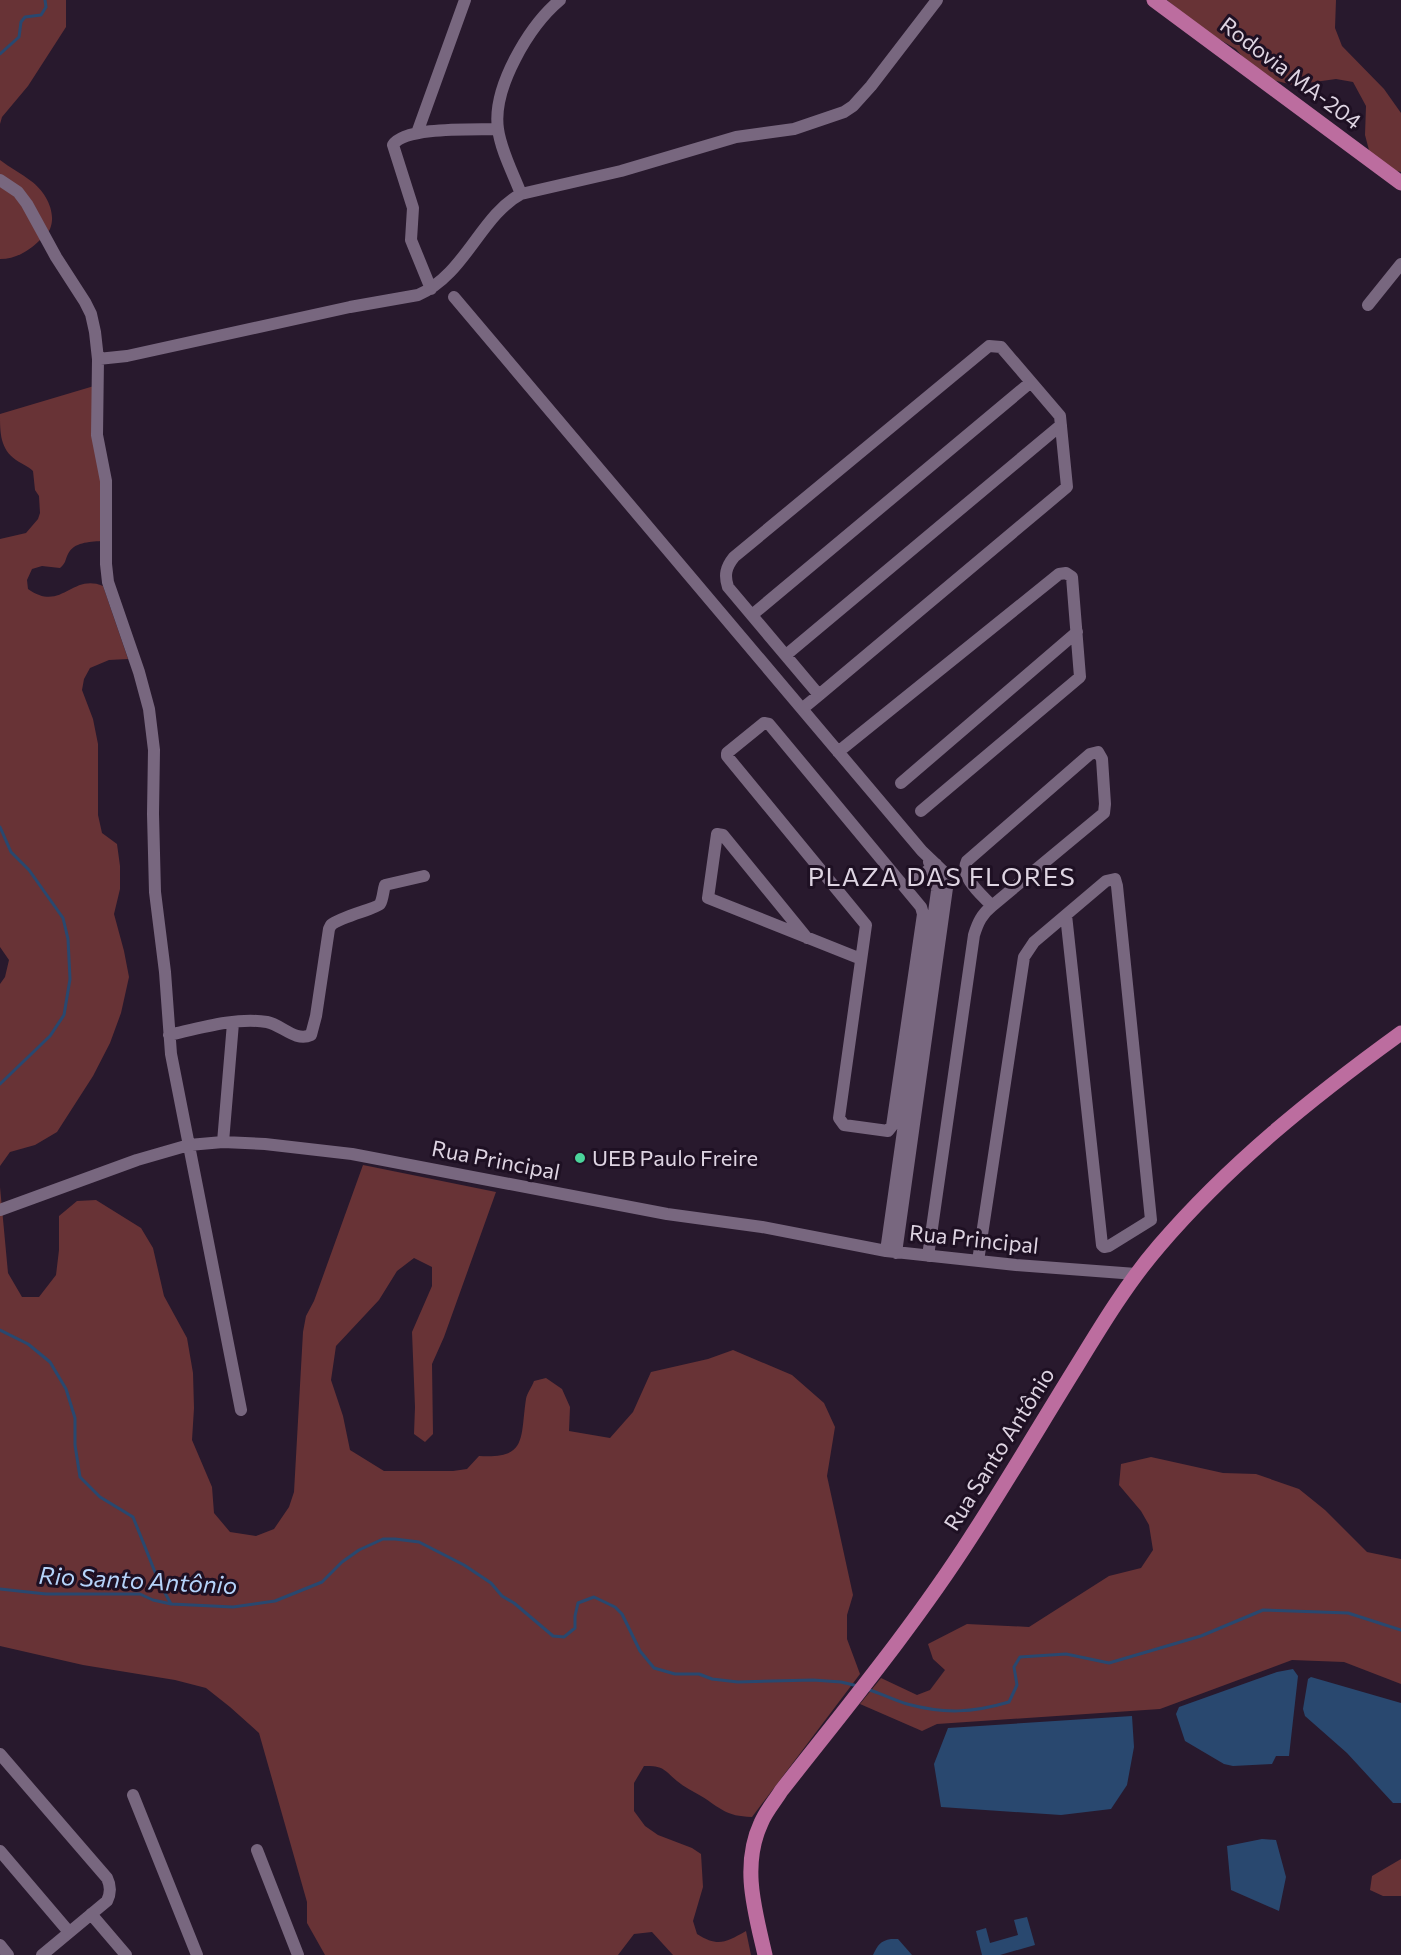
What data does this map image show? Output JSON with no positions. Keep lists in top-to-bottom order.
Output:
{
  "streets": {
    "main road": ["Rodovia MA-204", "Rua Santo Antônio"],
    "street": ["Rua Principal"]
  },
  "crossings": [
    ["Rua Principal", "Rua Santo Antônio"]
  ],
  "districts": ["PLAZA DAS FLORES"],
  "water": ["Rio Santo Antônio"],
  "places": ["UEB Paulo Freire"]
}
